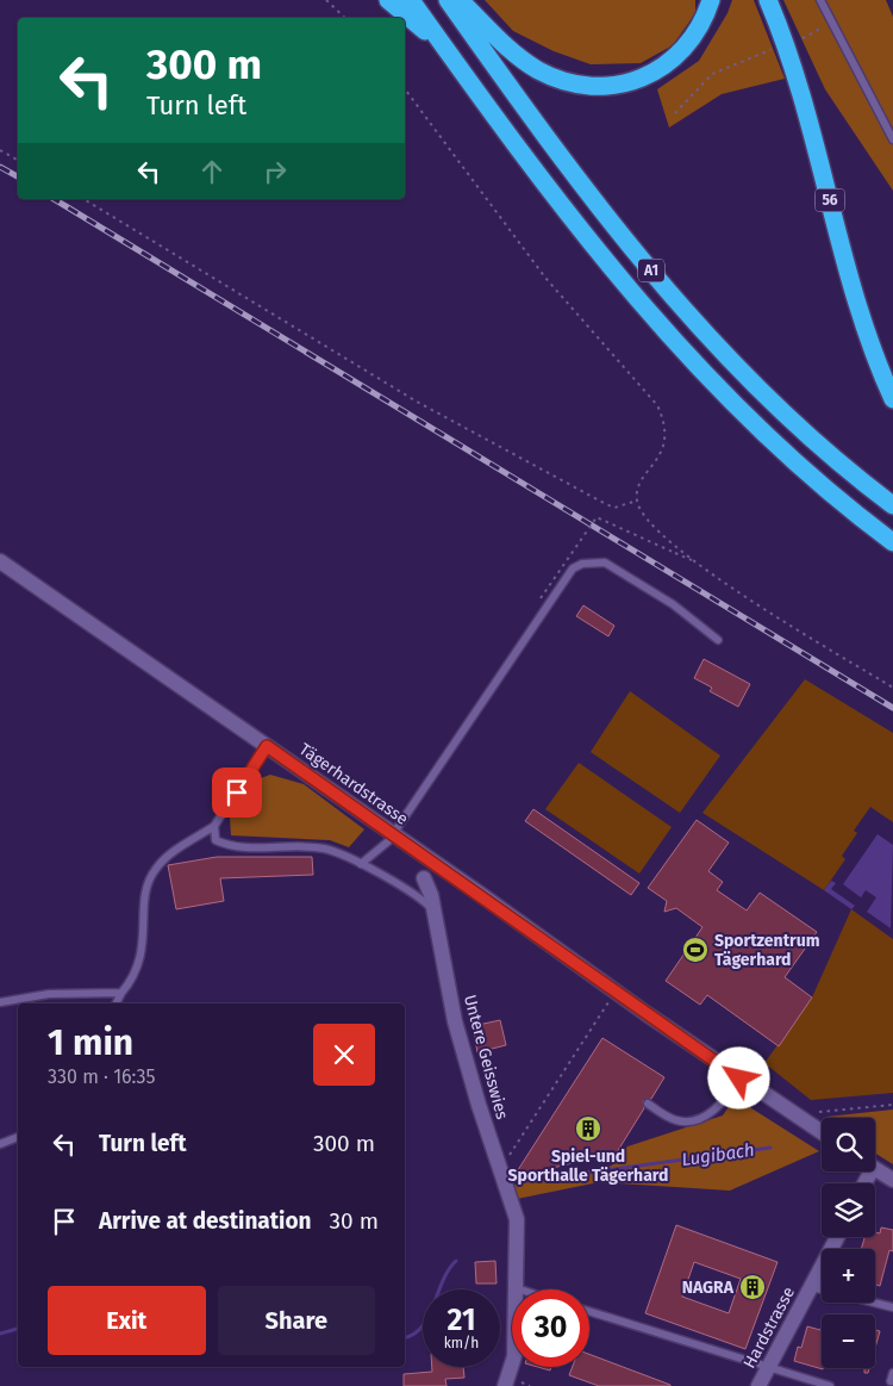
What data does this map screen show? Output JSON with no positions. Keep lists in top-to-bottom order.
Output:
{
  "streets": {
    "highway": ["56", "A1"],
    "street": ["Tägerhardstrasse", "Untere Geisswies", "Hardstrasse"]
  },
  "water": ["Lugibach"],
  "places": {
    "sports": ["Sportzentrum Tägerhard"],
    "building": ["Spiel-und Sporthalle Tägerhard", "NAGRA"]
  },
  "page": {
    "turn": ["300 m", "Turn left"],
    "heading": ["1 min", "330 m · 16:35"],
    "list": [
      {
        "name": "Turn left",
        "value": "300 m"
      },
      {
        "name": "Arrive at destination",
        "value": "30 m"
      }
    ],
    "map_buttons": ["+", "−"],
    "buttons": ["Exit", "Share"],
    "speed": "21 km/h",
    "limit": "30"
  }
}
